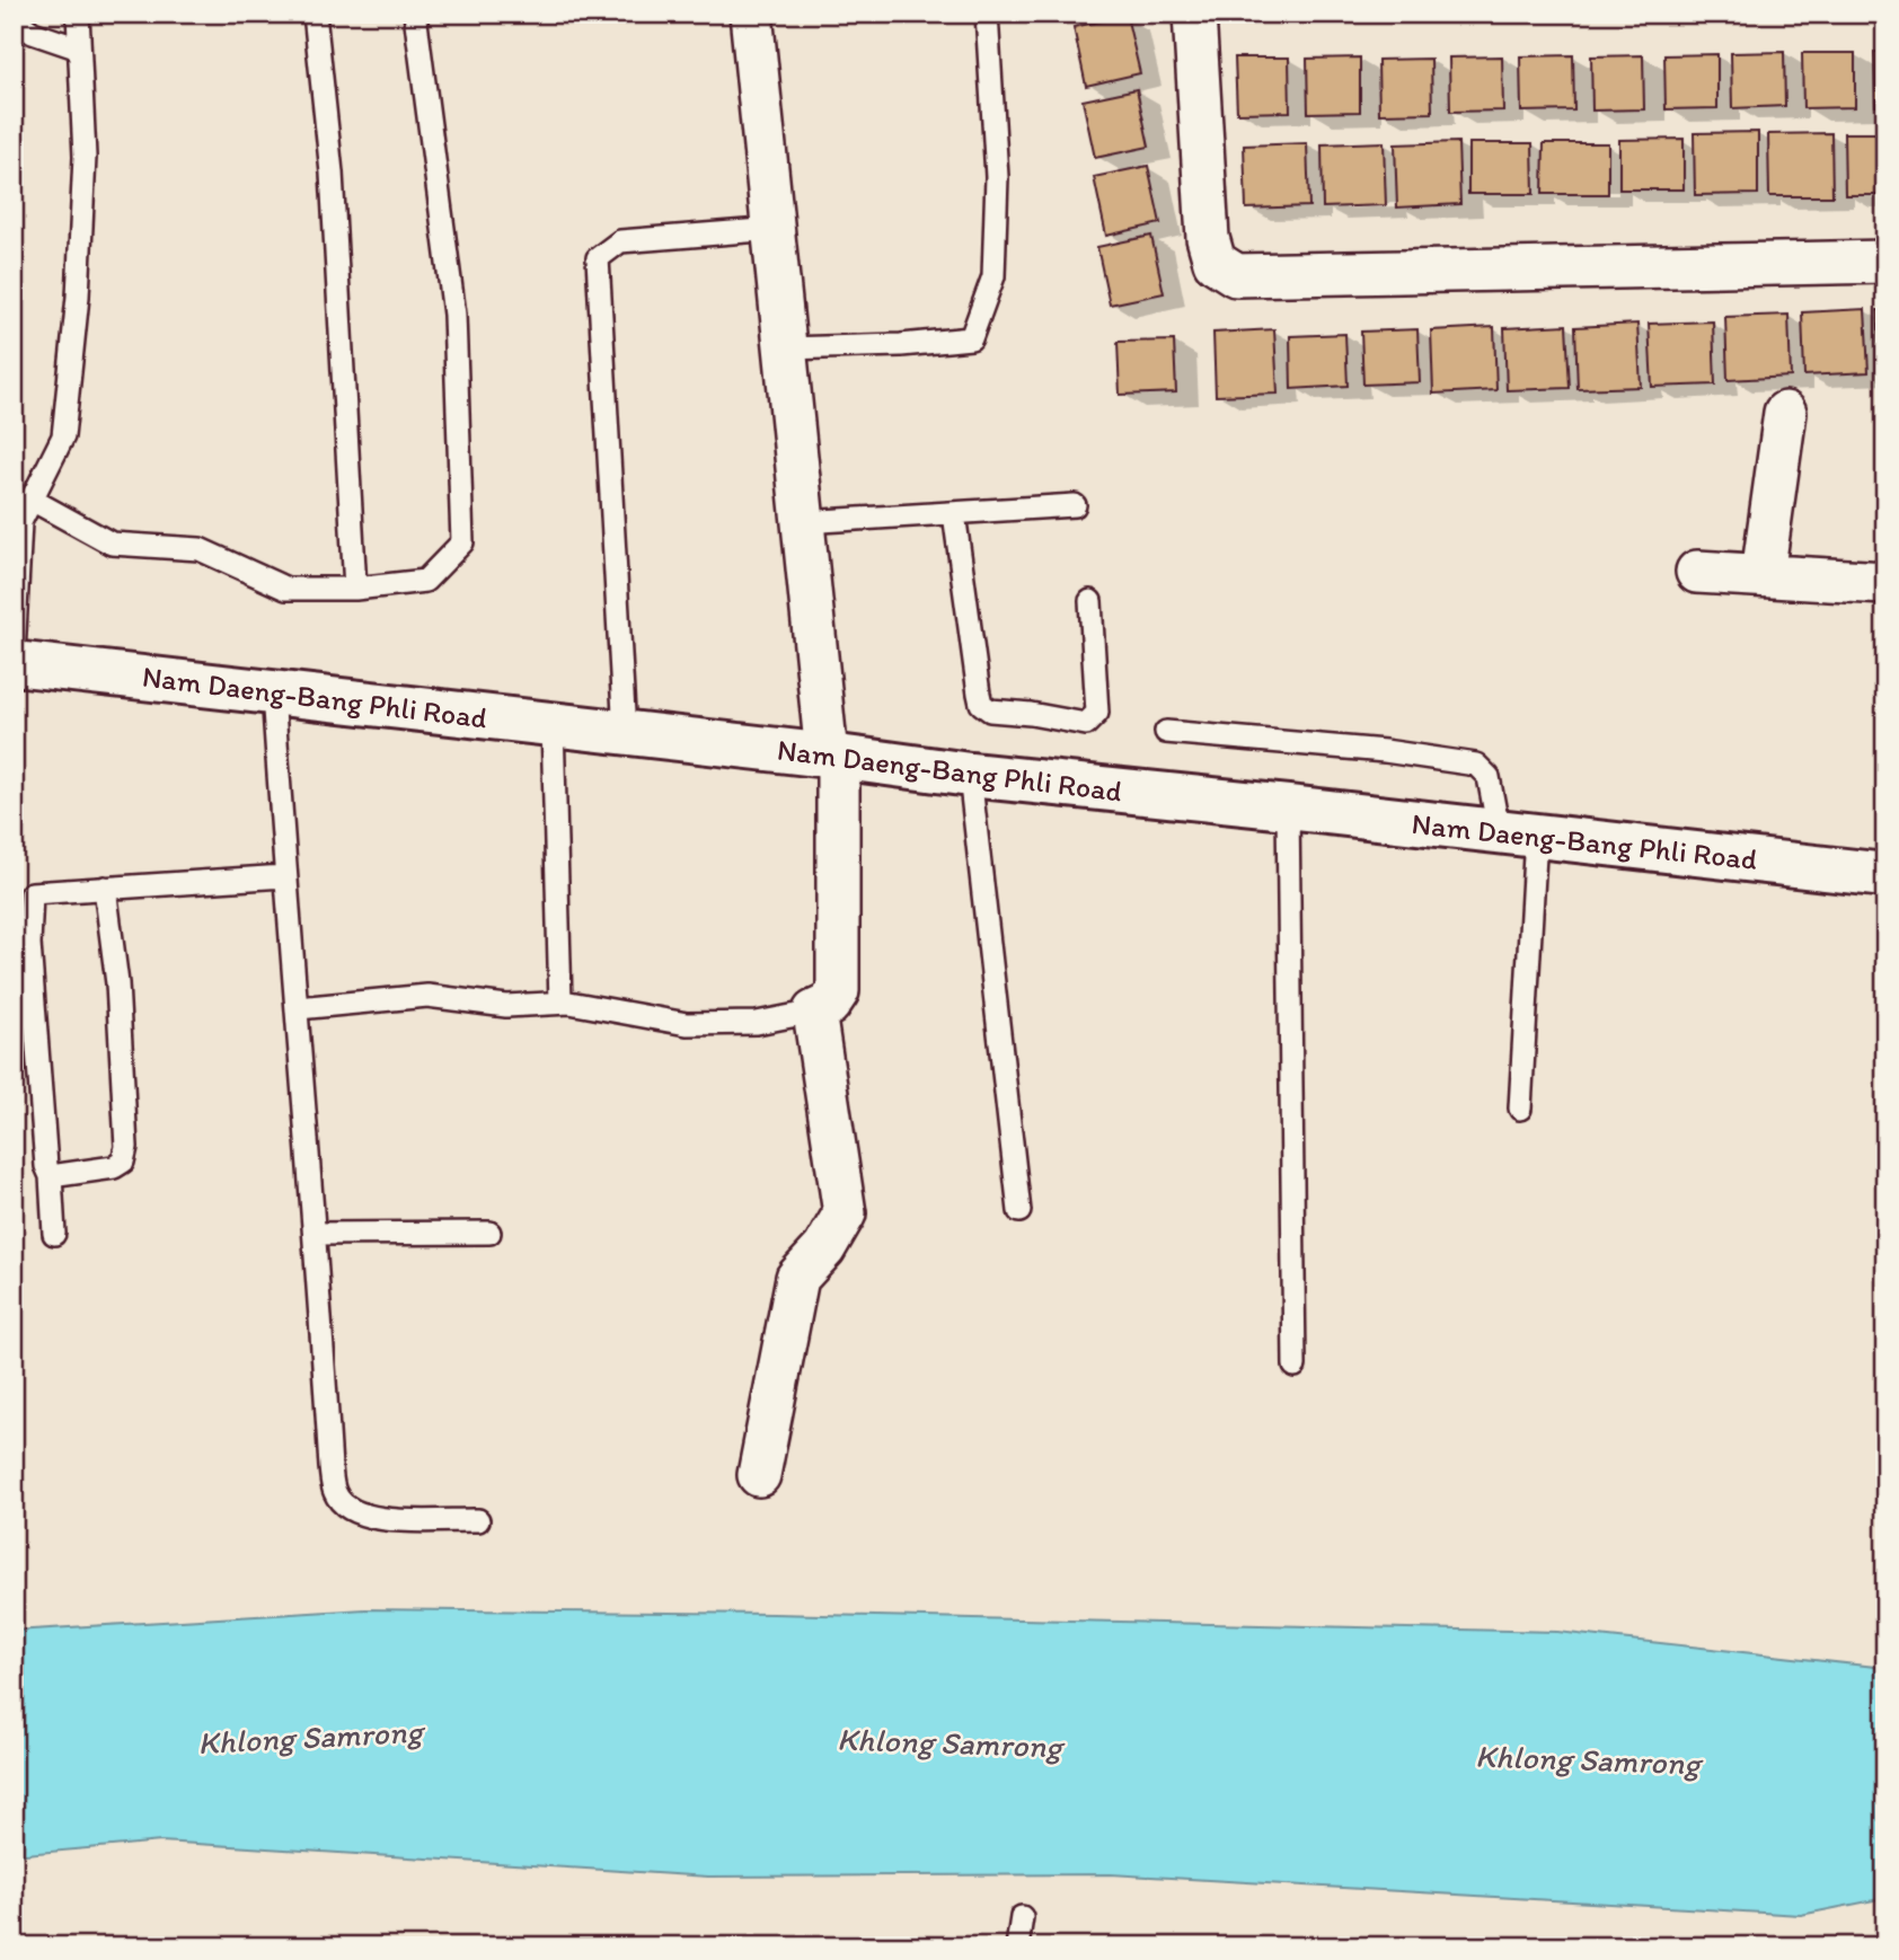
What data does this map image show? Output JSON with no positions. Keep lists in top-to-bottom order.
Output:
{
  "streets": {
    "main road": ["Nam Daeng-Bang Phli Road"]
  },
  "water": ["Khlong Samrong"]
}
